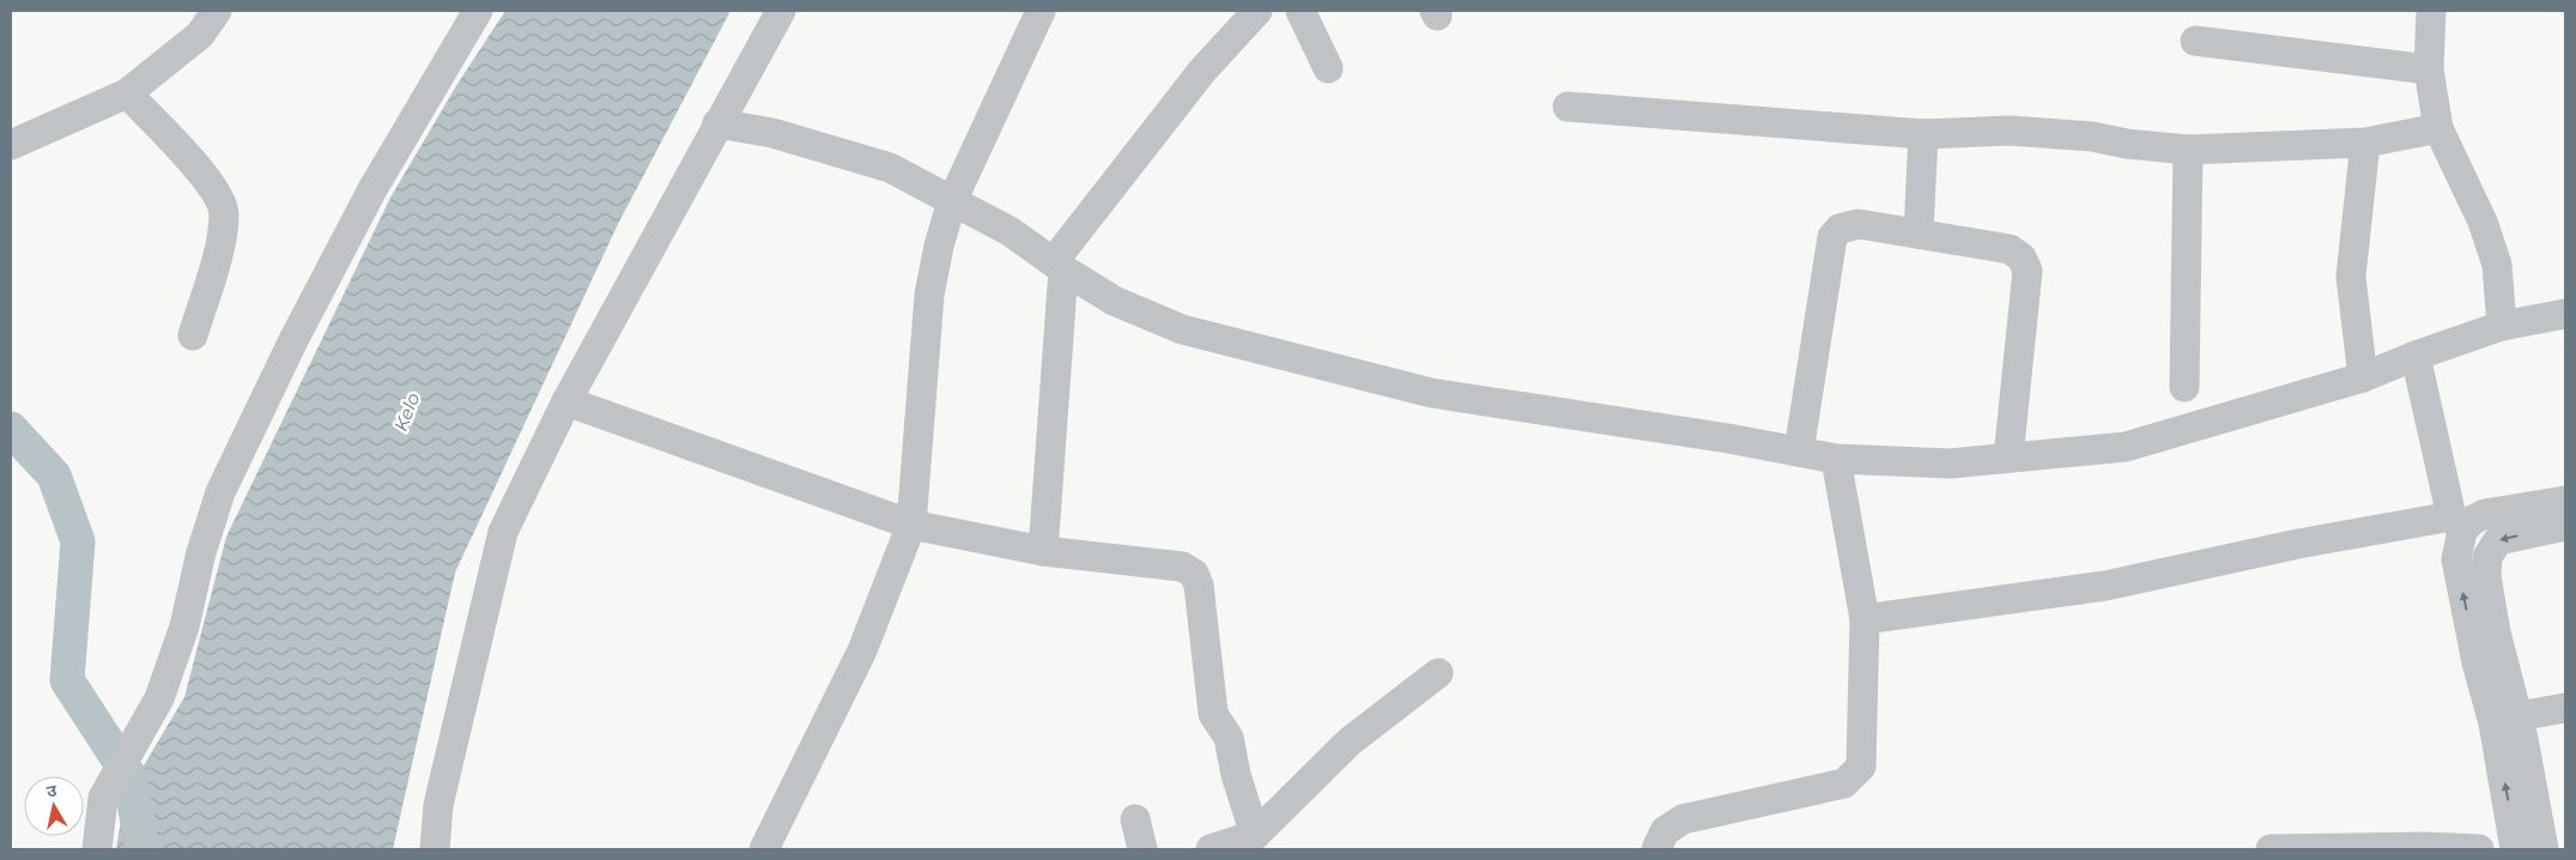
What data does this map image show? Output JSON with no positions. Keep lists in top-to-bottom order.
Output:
{
  "water": ["Kelo"],
  "north": "top"
}
